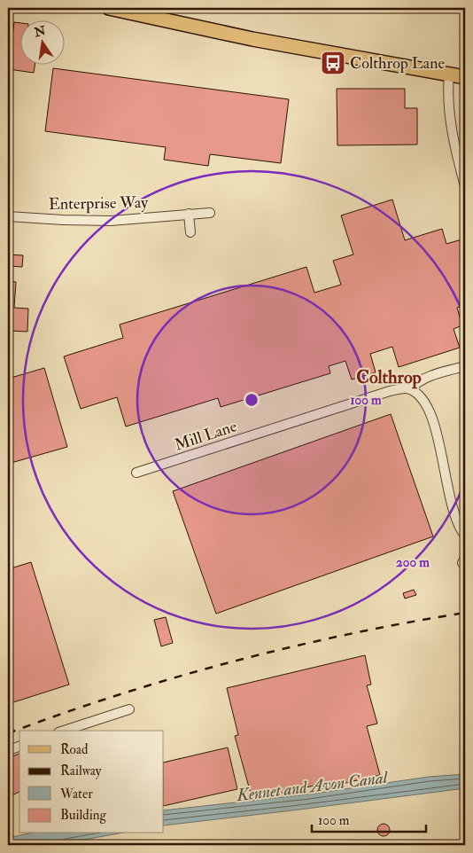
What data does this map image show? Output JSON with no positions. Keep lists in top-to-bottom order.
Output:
{
  "streets": {
    "street": ["Enterprise Way", "Mill Lane"]
  },
  "districts": ["Colthrop"],
  "water": ["Kennet and Avon Canal"],
  "places": {
    "bus stop": ["Colthrop Lane"]
  },
  "legend": [
    "Road",
    "Railway",
    "Water",
    "Building"
  ],
  "scale_bar": "100 m",
  "north": "top",
  "rings": ["100 m", "200 m"]
}
